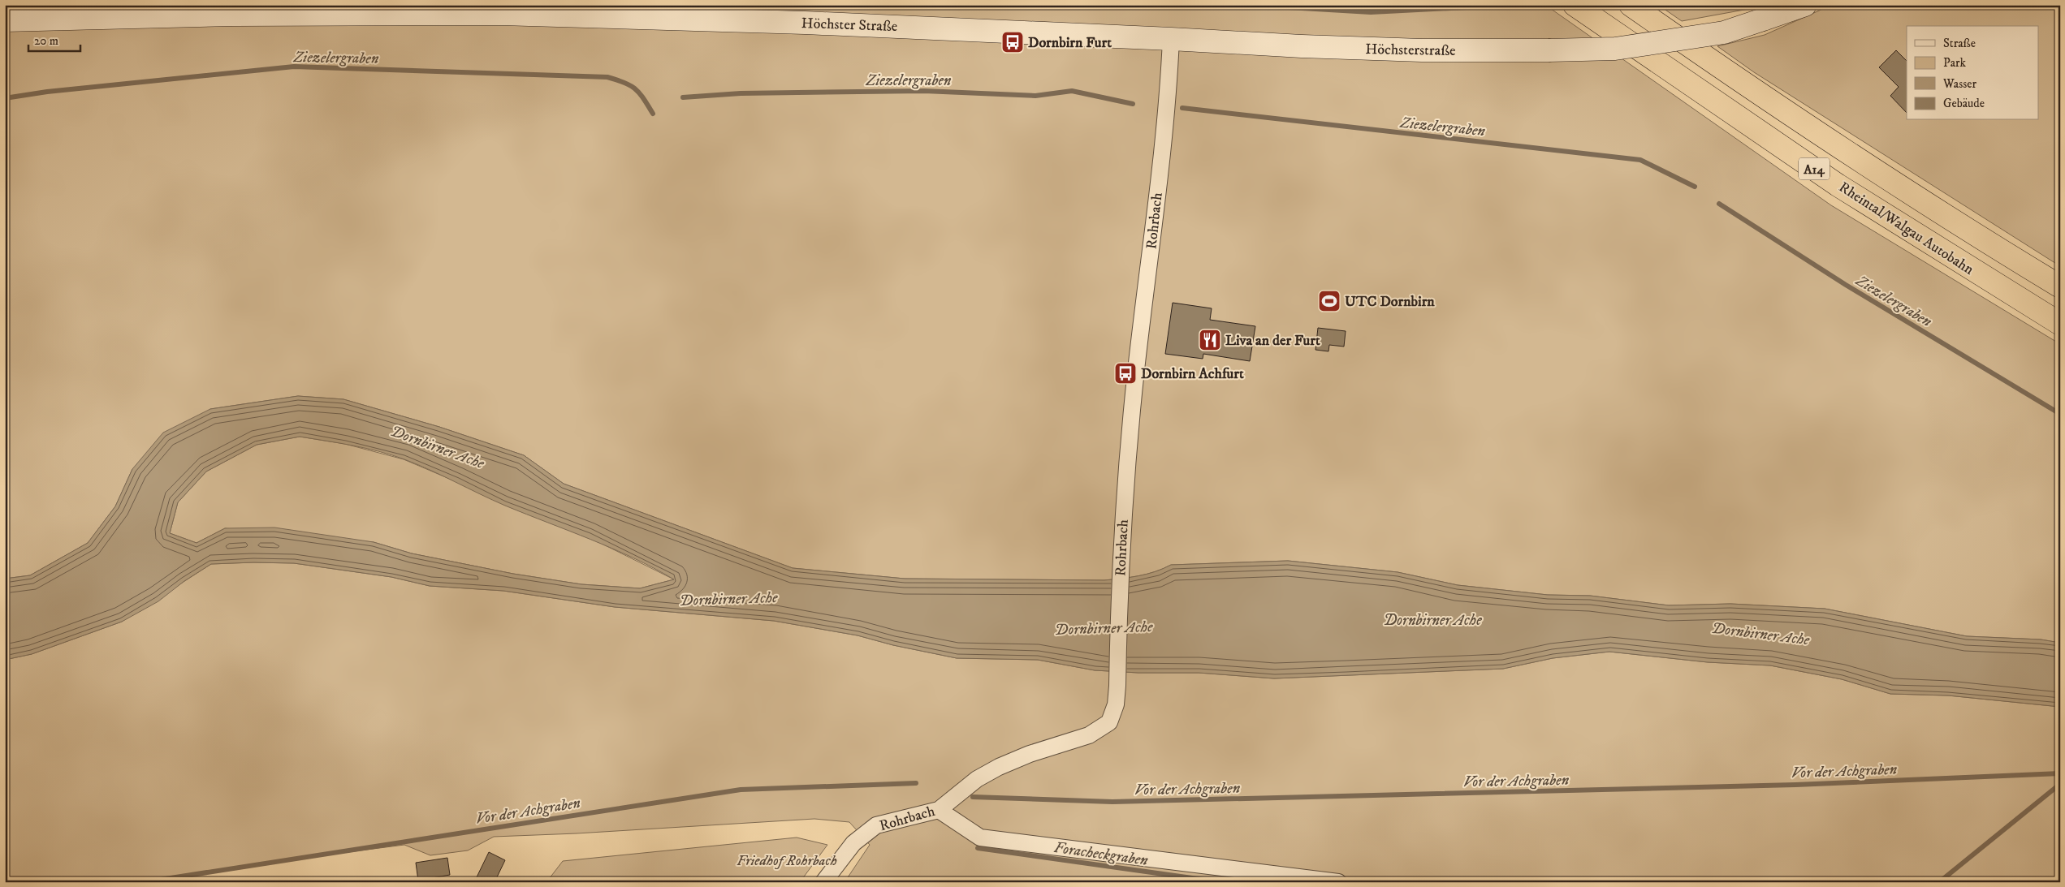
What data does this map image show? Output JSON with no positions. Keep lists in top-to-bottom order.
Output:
{
  "streets": {
    "highway": ["A14", "Rheintal/Walgau Autobahn"],
    "main road": ["Höchster Straße", "Höchsterstraße"],
    "street": ["Rohrbach"]
  },
  "crossings": [
    ["Höchster Straße", "Höchsterstraße"],
    ["Höchsterstraße", "Rohrbach"]
  ],
  "water": [
    "Ziezelergraben",
    "Dornbirner Ache",
    "Vor der Achgraben",
    "Foracheckgraben"
  ],
  "parks": ["Friedhof Rohrbach"],
  "places": {
    "bus stop": ["Dornbirn Furt", "Dornbirn Achfurt"],
    "sports": ["UTC Dornbirn"],
    "restaurant": ["Liva an der Furt"]
  },
  "legend": [
    "Straße",
    "Park",
    "Wasser",
    "Gebäude"
  ],
  "scale_bar": "20 m"
}
